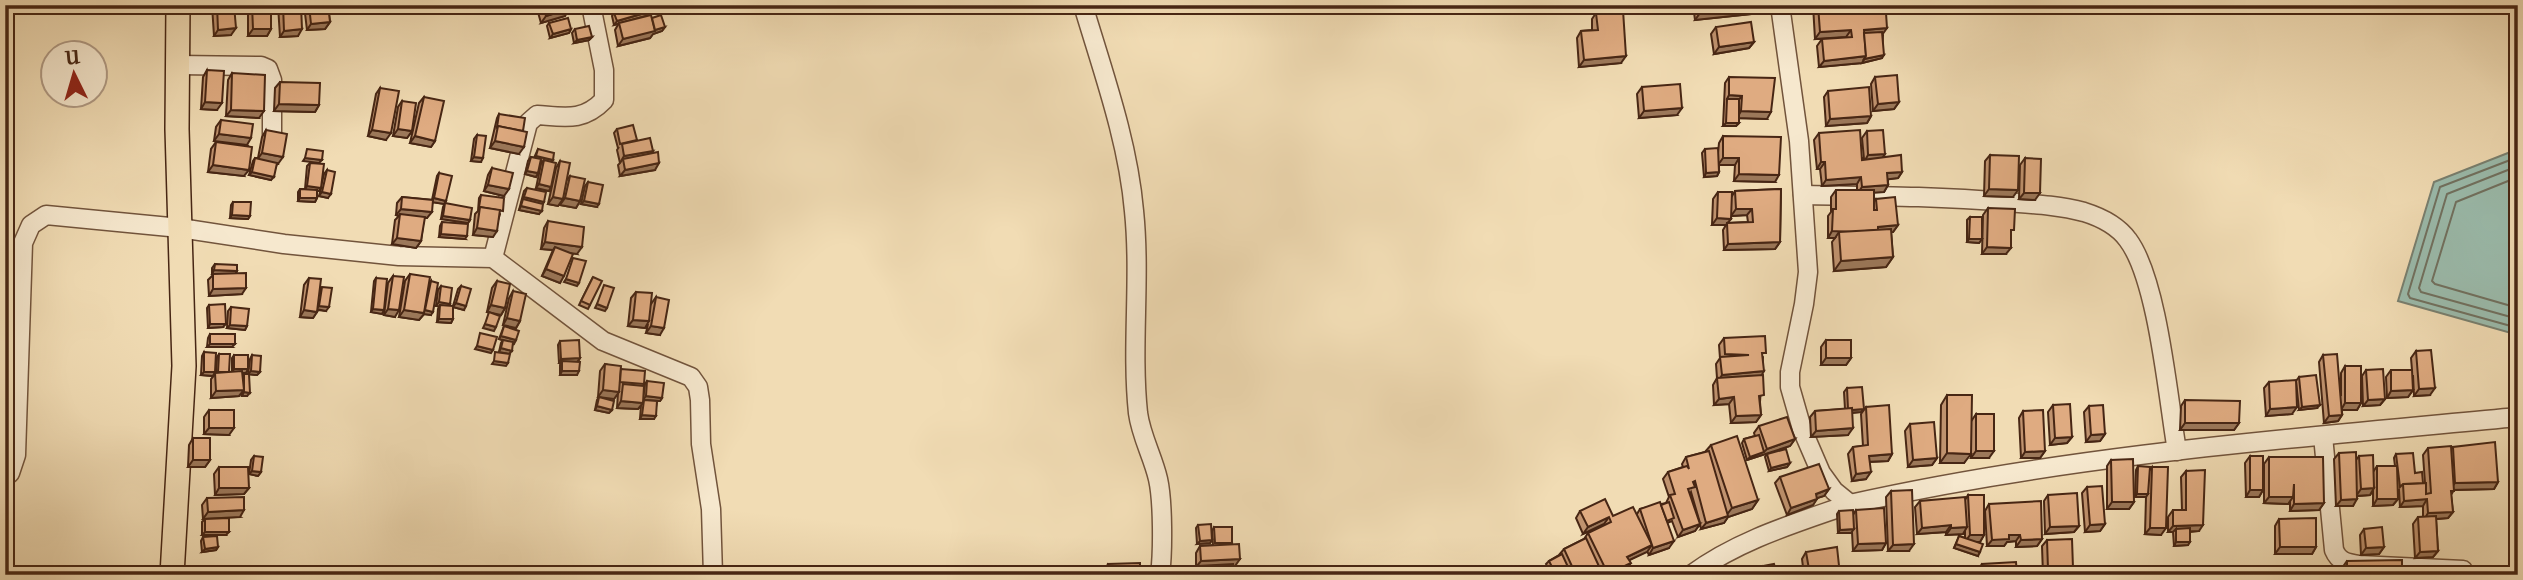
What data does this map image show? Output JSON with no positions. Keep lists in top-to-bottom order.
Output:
{
  "north": "top"
}
